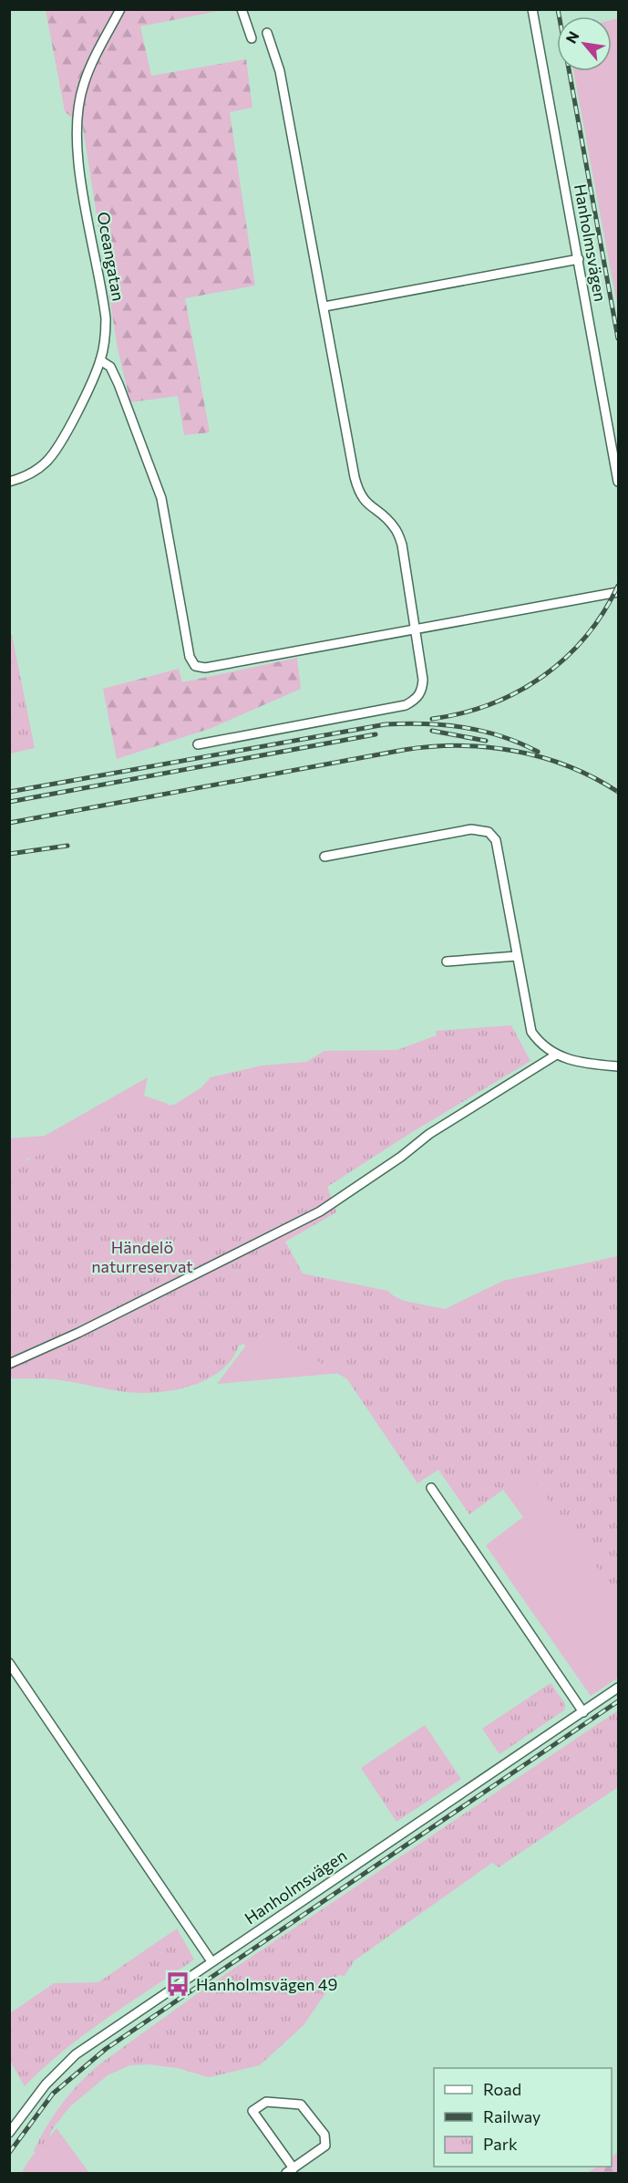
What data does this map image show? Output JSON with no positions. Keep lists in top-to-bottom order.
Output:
{
  "streets": {
    "street": ["Hanholmsvägen", "Oceangatan"]
  },
  "parks": ["Händelö naturreservat"],
  "places": {
    "bus stop": ["Hanholmsvägen 49"]
  },
  "legend": ["Road", "Railway", "Park"],
  "north": "top left"
}
